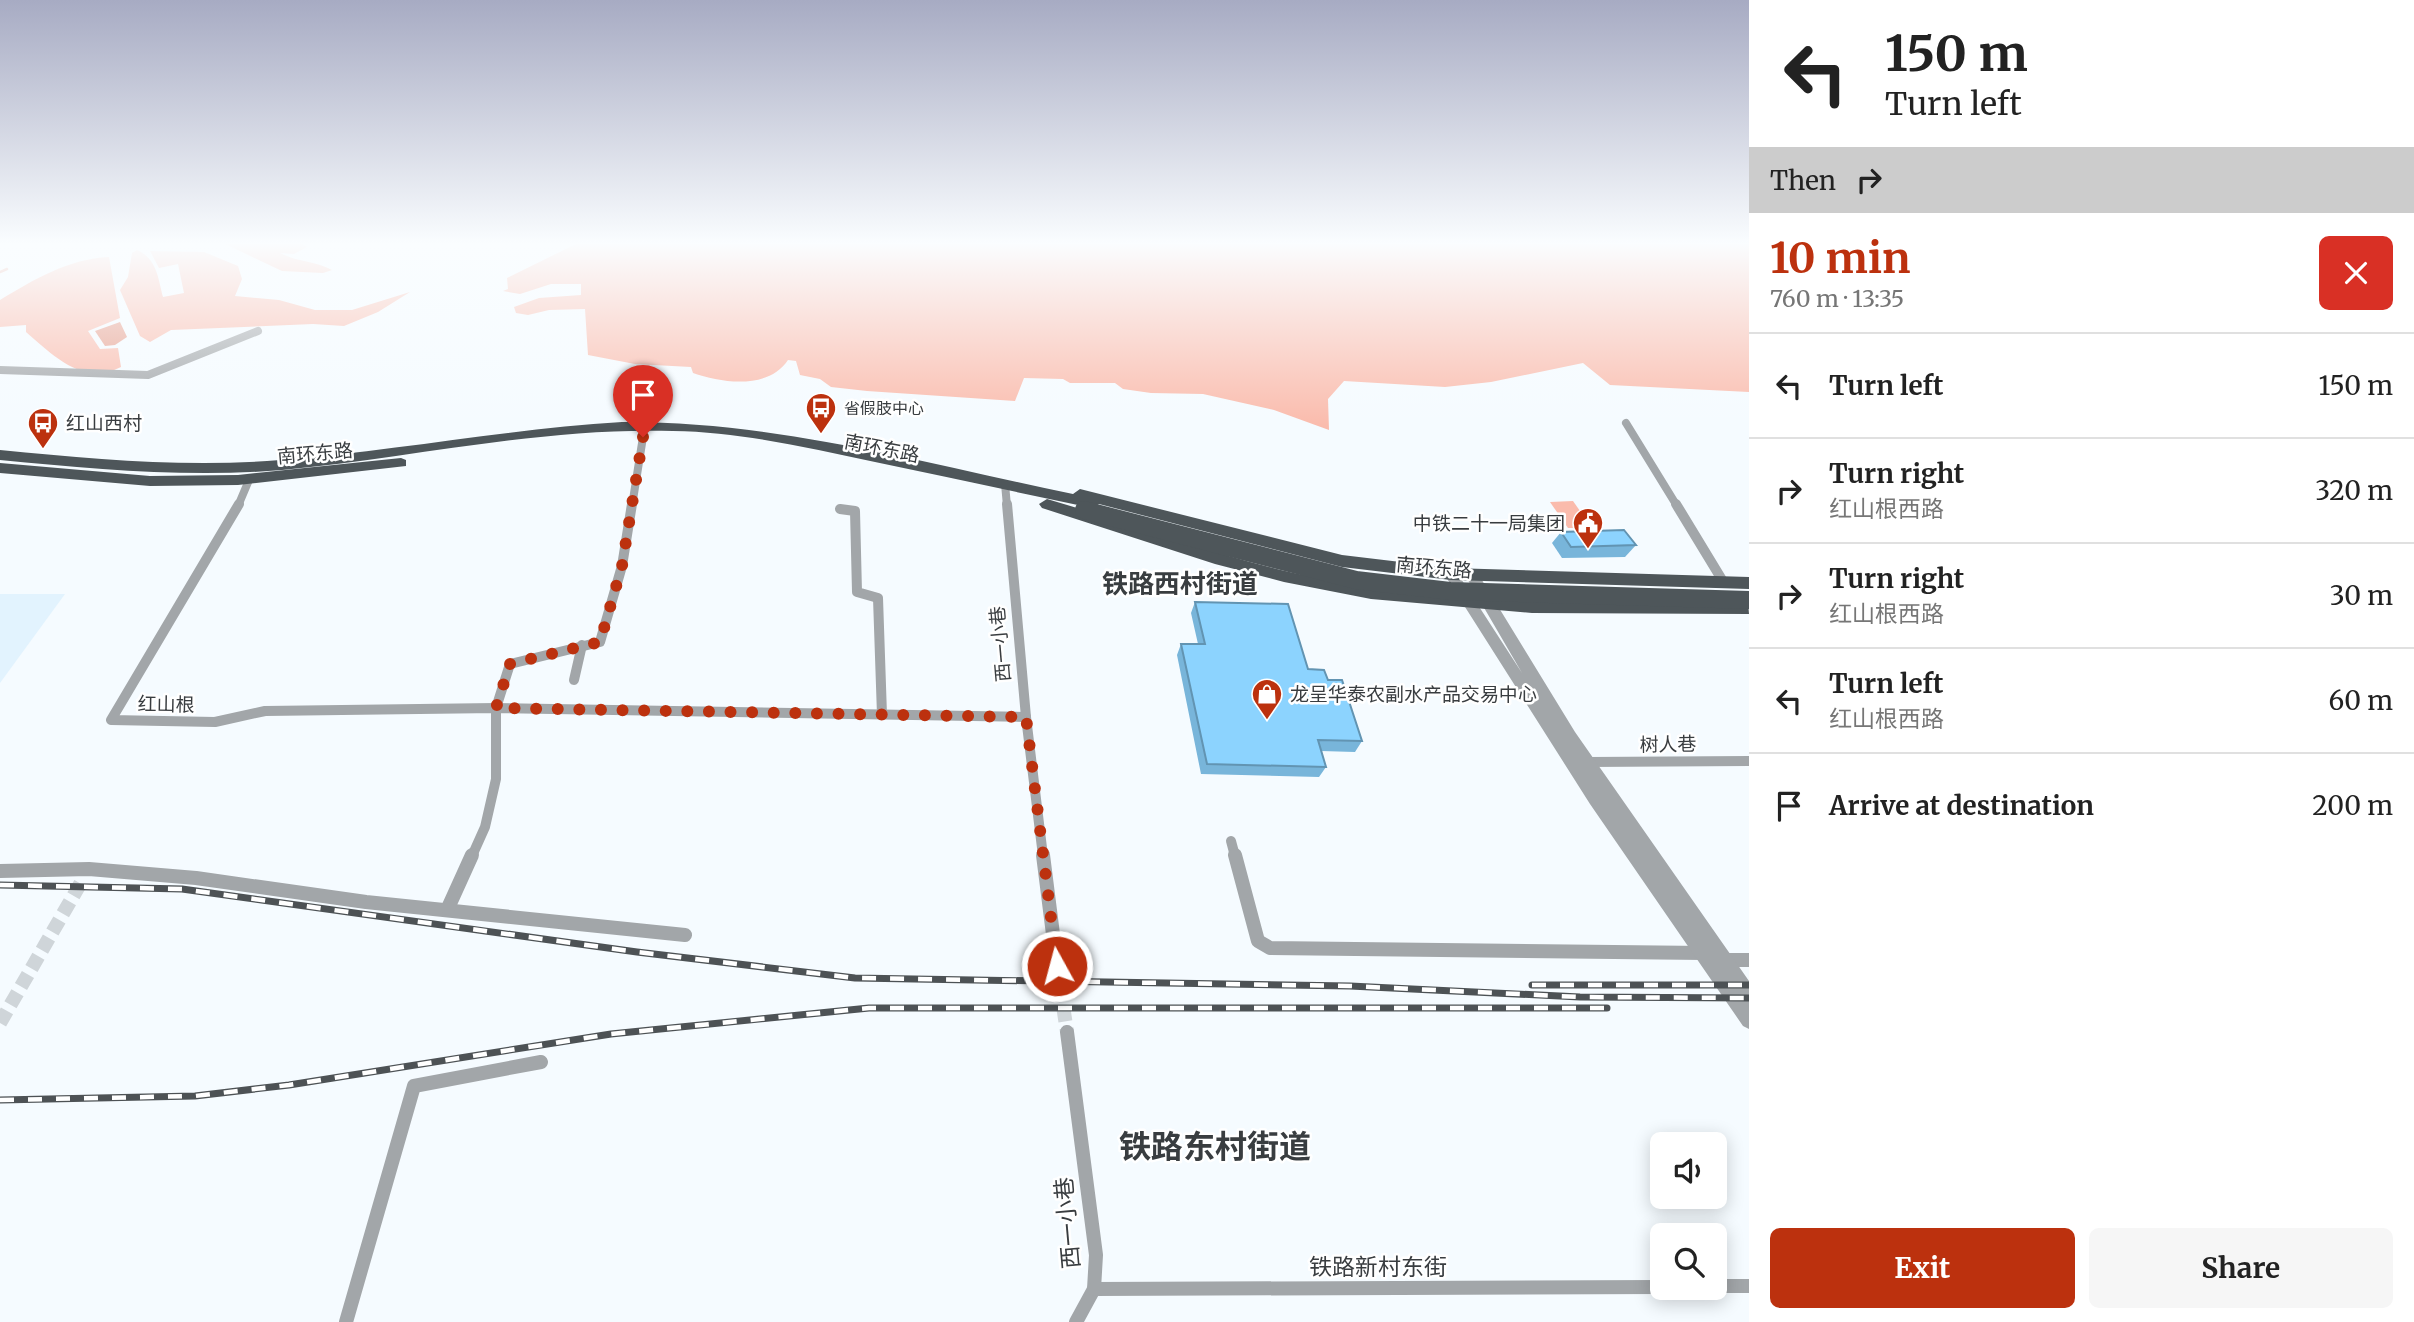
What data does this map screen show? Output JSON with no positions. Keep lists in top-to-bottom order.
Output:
{
  "streets": {
    "highway": ["南环东路"],
    "street": [
      "西一小巷",
      "红山根",
      "树人巷",
      "铁路新村东街"
    ]
  },
  "crossings": [
    ["南环东路", "西一小巷"],
    ["南环东路", "红山根"],
    ["西一小巷", "铁路新村东街"]
  ],
  "districts": ["铁路西村街道", "铁路东村街道"],
  "places": {
    "bus stop": ["省假肢中心", "红山西村"],
    "public building": ["中铁二十一局集团"],
    "shop": ["龙呈华泰农副水产品交易中心"]
  },
  "page": {
    "turn": ["150 m", "Turn left"],
    "then": "Then",
    "heading": ["10 min", "760 m · 13:35"],
    "list": [
      {
        "name": "Turn left",
        "value": "150 m"
      },
      {
        "name": "Turn right",
        "note": "红山根西路",
        "value": "320 m"
      },
      {
        "name": "Turn right",
        "note": "红山根西路",
        "value": "30 m"
      },
      {
        "name": "Turn left",
        "note": "红山根西路",
        "value": "60 m"
      },
      {
        "name": "Arrive at destination",
        "value": "200 m"
      }
    ],
    "buttons": ["Exit", "Share"]
  }
}
